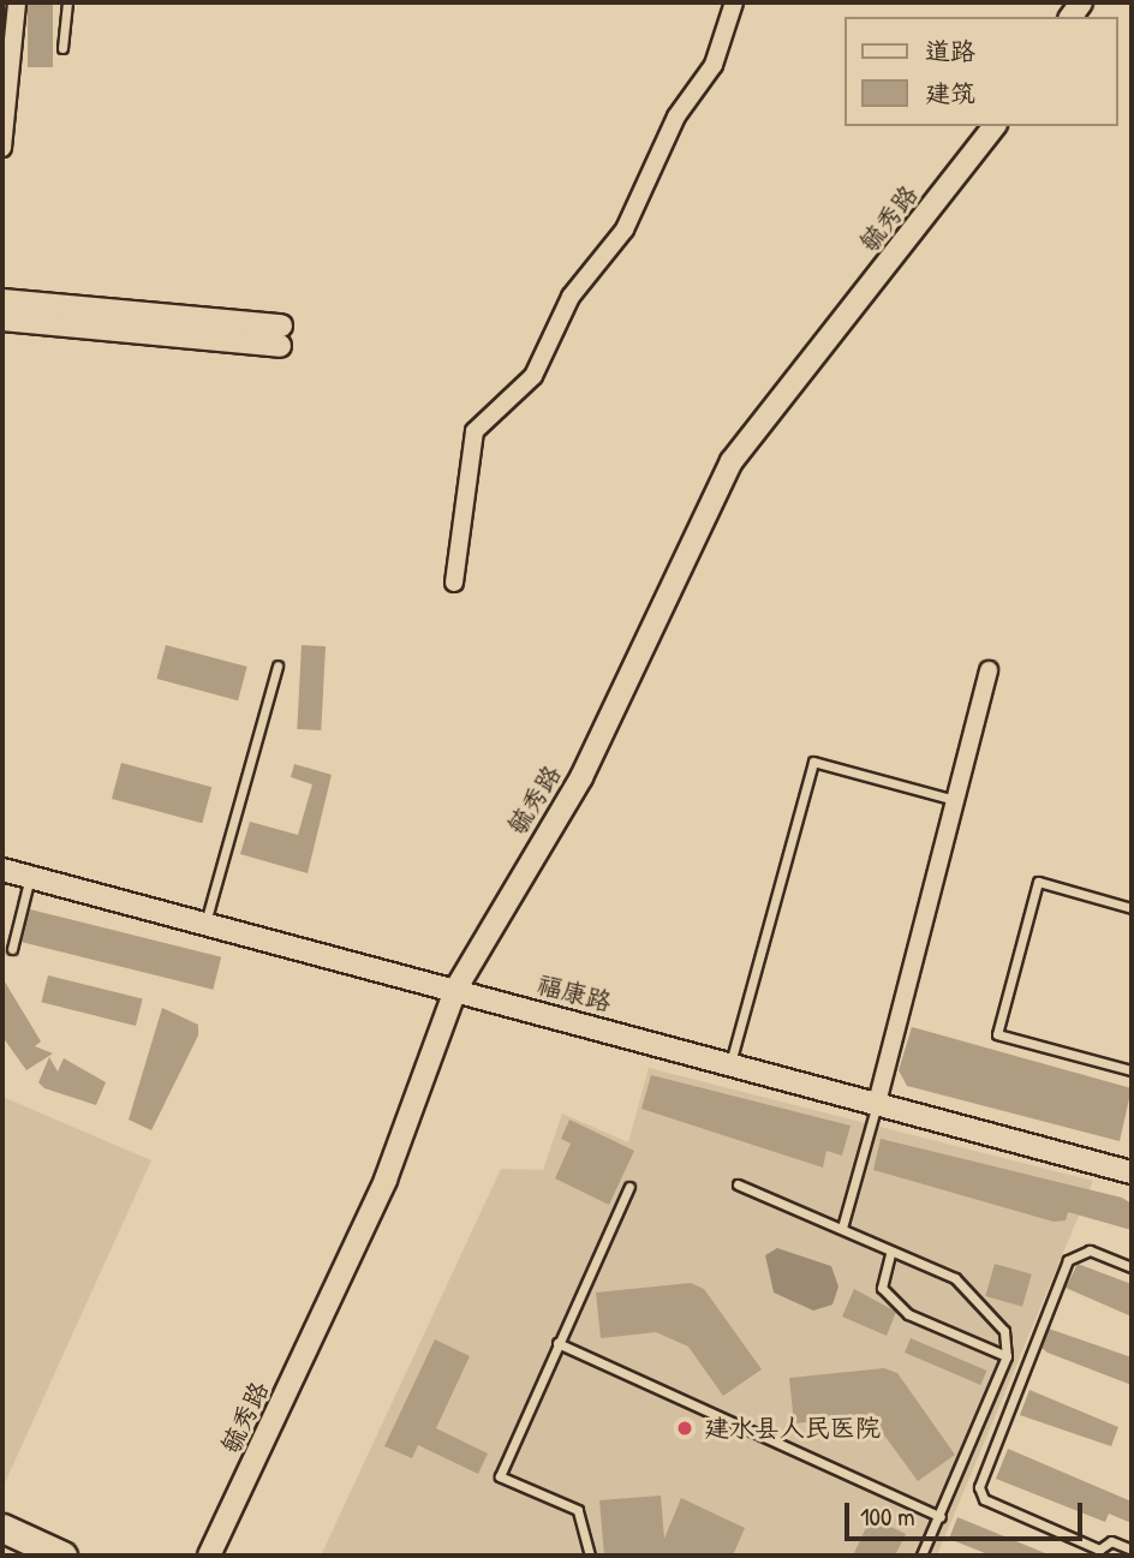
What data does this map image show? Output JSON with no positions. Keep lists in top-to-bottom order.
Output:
{
  "streets": {
    "street": ["毓秀路", "福康路"]
  },
  "crossings": [
    ["毓秀路", "福康路"]
  ],
  "places": ["建水县人民医院"],
  "legend": ["道路", "建筑"],
  "scale_bar": "100 m"
}
